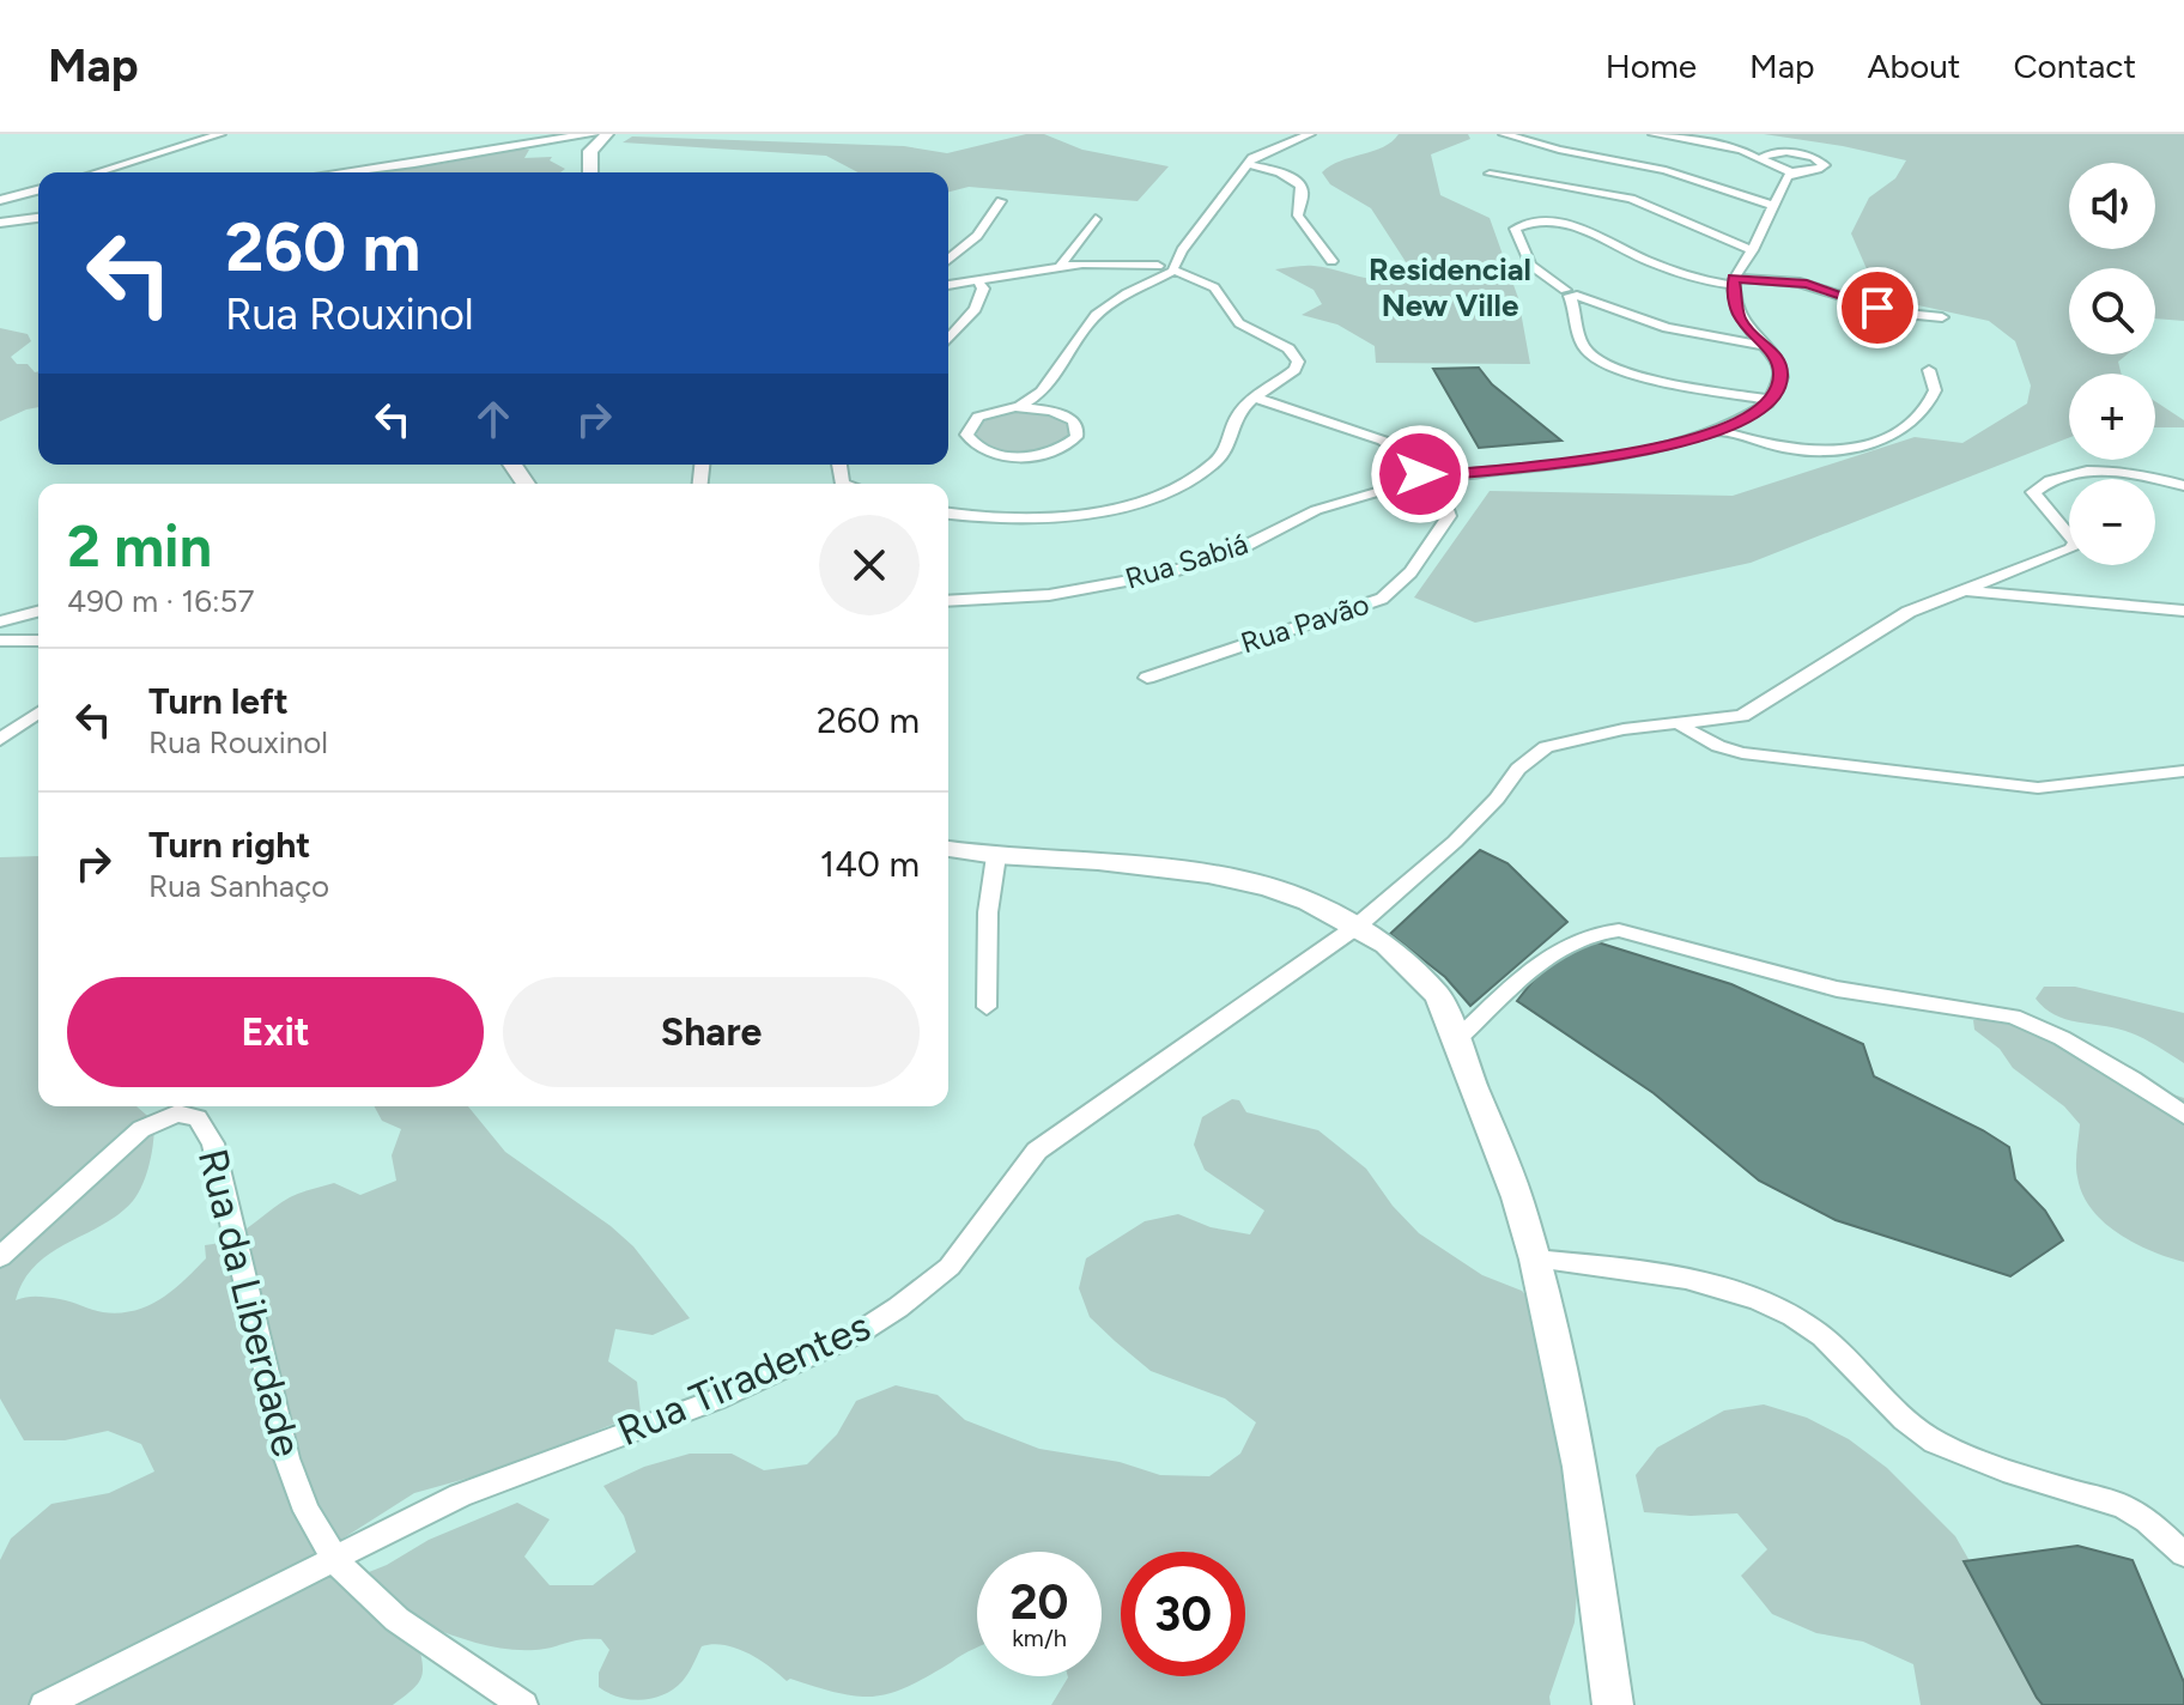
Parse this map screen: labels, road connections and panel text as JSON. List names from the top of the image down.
{
  "streets": {
    "street": [
      "Rua Sabiá",
      "Rua Pavão",
      "Rua da Liberdade",
      "Rua Tiradentes"
    ]
  },
  "crossings": [
    ["Rua Sabiá", "Rua Pavão"],
    ["Rua da Liberdade", "Rua Tiradentes"]
  ],
  "districts": ["Residencial New Ville"],
  "page": {
    "header": "Map",
    "nav": [
      "Home",
      "Map",
      "About",
      "Contact"
    ],
    "map_buttons": ["+", "−"],
    "turn": ["260 m", "Rua Rouxinol"],
    "heading": ["2 min", "490 m · 16:57"],
    "list": [
      {
        "name": "Turn left",
        "note": "Rua Rouxinol",
        "value": "260 m"
      },
      {
        "name": "Turn right",
        "note": "Rua Sanhaço",
        "value": "140 m"
      }
    ],
    "buttons": ["Exit", "Share"],
    "speed": "20 km/h",
    "limit": "30"
  }
}
